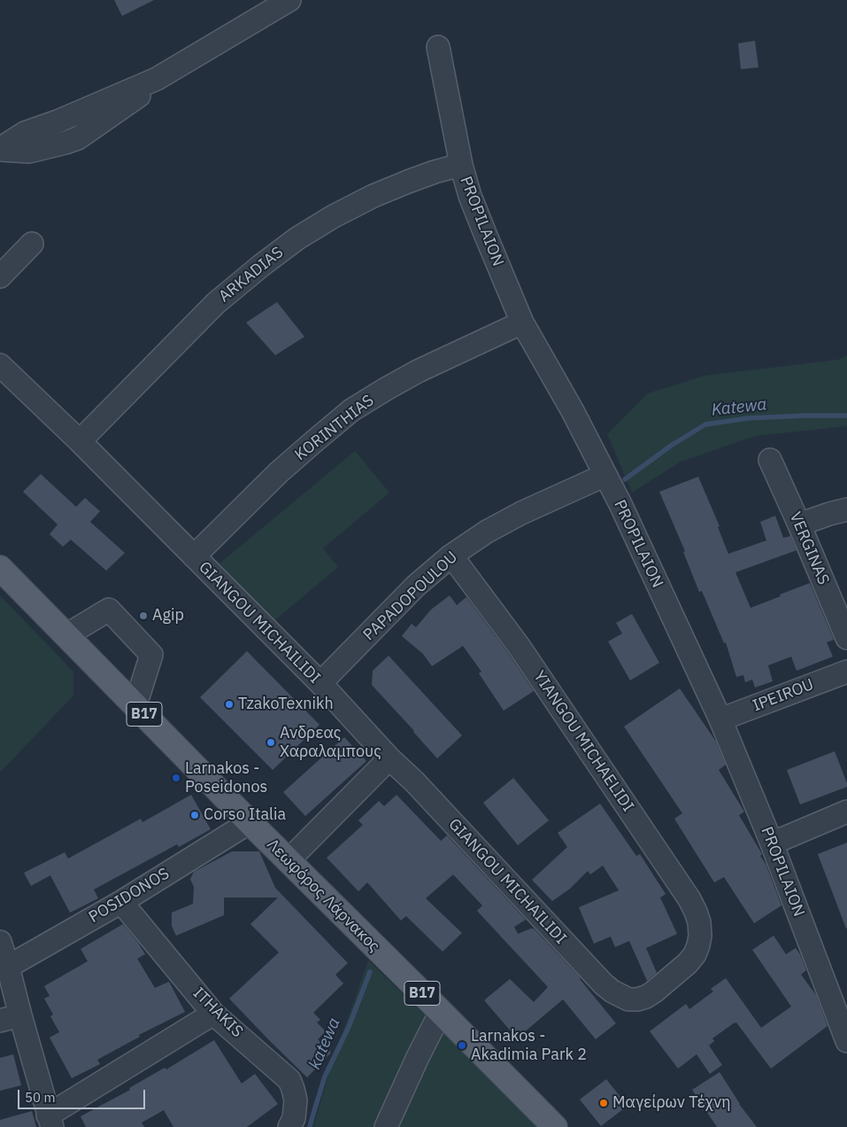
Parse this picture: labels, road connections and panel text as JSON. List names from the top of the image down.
{
  "streets": {
    "main road": ["B17", "Λεωφόρος Λάρνακος"],
    "street": [
      "PROPILAION",
      "ARKADIAS",
      "KORINTHIAS",
      "VERGINAS",
      "PAPADOPOULOU",
      "GIANGOU MICHAILIDI",
      "IPEIROU",
      "YIANGOU MICHAELIDI",
      "POSIDONOS",
      "ITHAKIS"
    ]
  },
  "crossings": [
    ["PROPILAION", "ARKADIAS"],
    ["PROPILAION", "KORINTHIAS"],
    ["PROPILAION", "PAPADOPOULOU"],
    ["PROPILAION", "IPEIROU"],
    ["ARKADIAS", "GIANGOU MICHAILIDI"],
    ["KORINTHIAS", "GIANGOU MICHAILIDI"],
    ["PAPADOPOULOU", "GIANGOU MICHAILIDI"],
    ["PAPADOPOULOU", "YIANGOU MICHAELIDI"],
    ["GIANGOU MICHAILIDI", "YIANGOU MICHAELIDI"],
    ["POSIDONOS", "Λεωφόρος Λάρνακος"],
    ["POSIDONOS", "ITHAKIS"]
  ],
  "water": ["Katewa", "katewa"],
  "places": [
    "Agip",
    "TzakoTexnikh",
    "Ανδρεας Χαραλαμπους",
    "Larnakos - Poseidonos",
    "Corso Italia",
    "Larnakos - Akadimia Park 2",
    "Μαγείρων Τέχνη"
  ],
  "scale_bar": "50 m"
}
